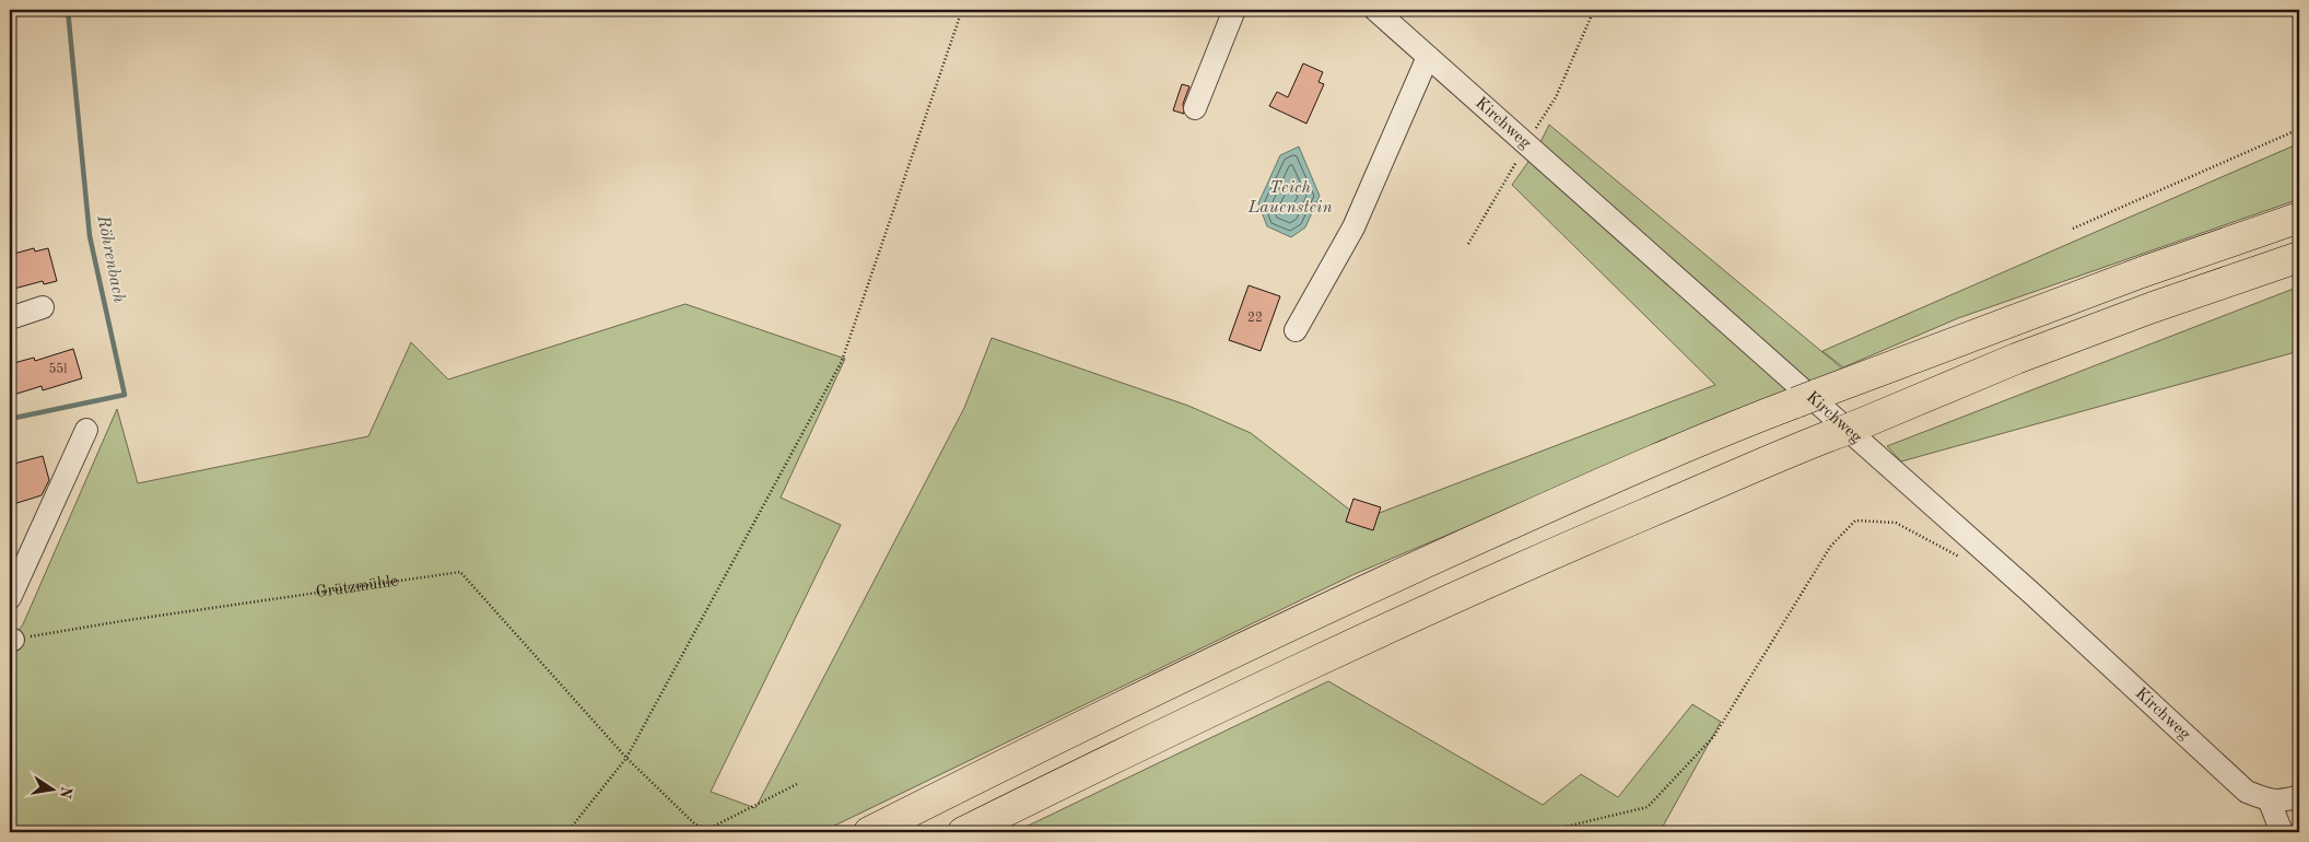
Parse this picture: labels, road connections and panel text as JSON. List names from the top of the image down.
{
  "streets": {
    "street": ["Kirchweg"],
    "path": ["Grützmühle"]
  },
  "water": ["Teich Lauenstein", "Röhrenbach"],
  "house_numbers": ["22", "55l"],
  "north": "right"
}
